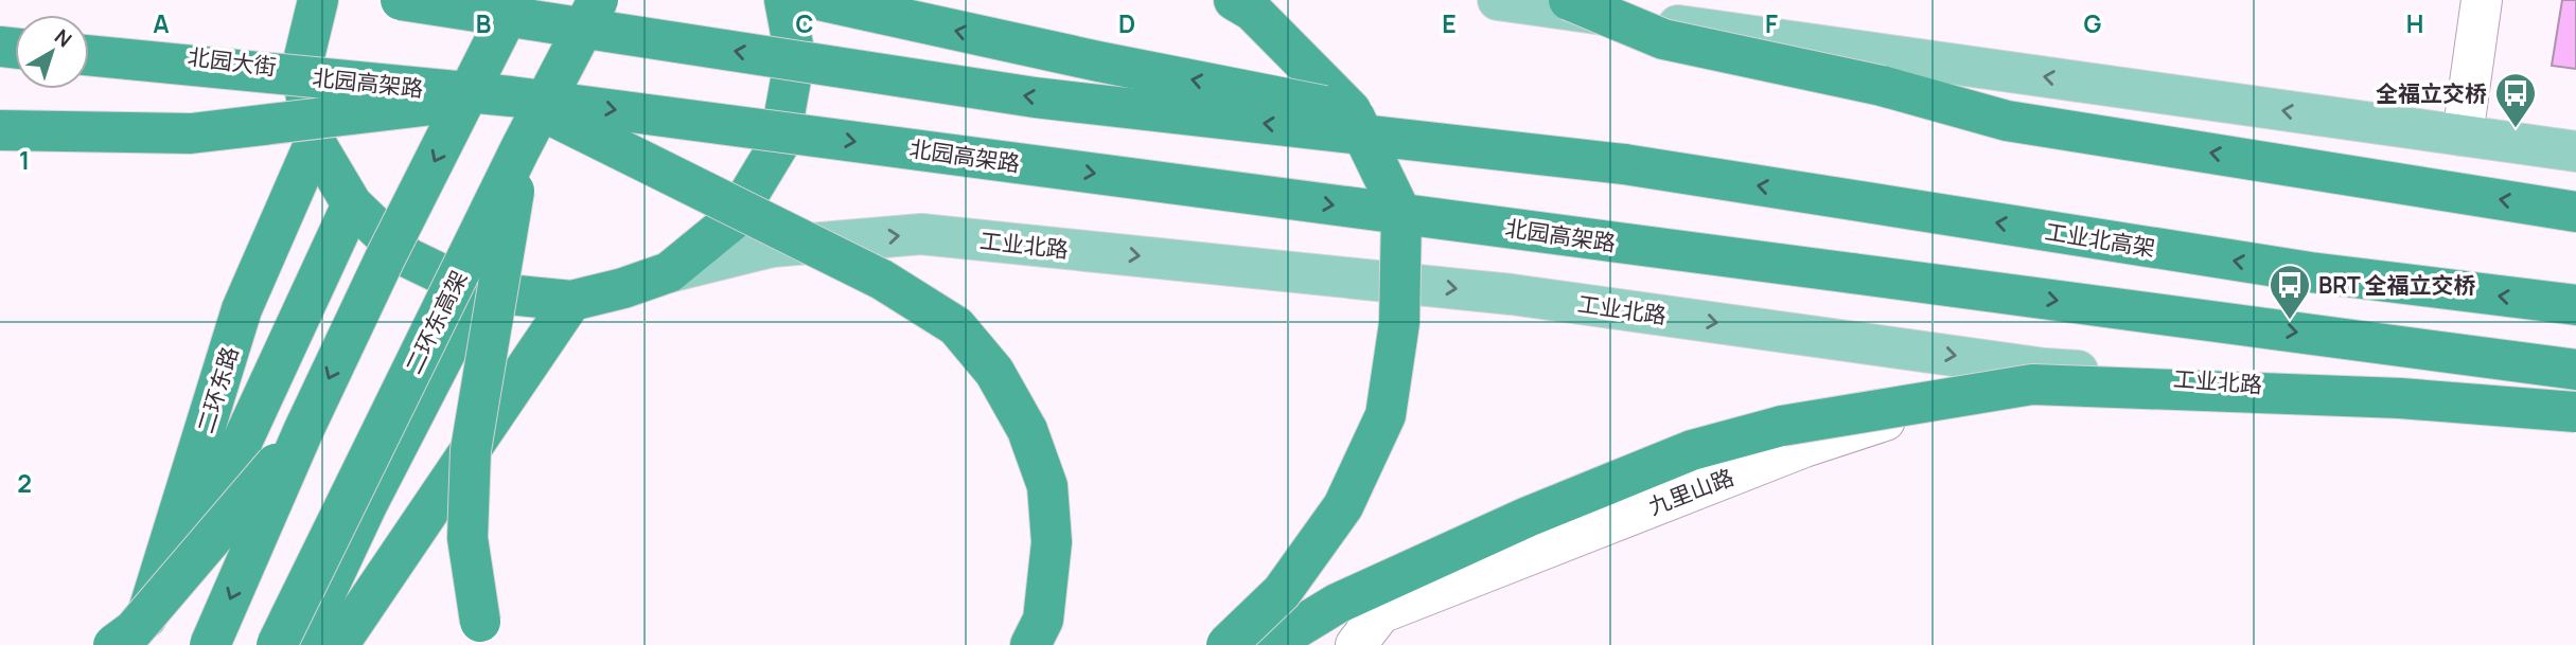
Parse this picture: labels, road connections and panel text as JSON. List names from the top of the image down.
{
  "streets": {
    "highway": [
      "北园高架路",
      "工业北高架",
      "二环东高架",
      "二环东路"
    ],
    "main road": ["北园大街", "工业北路"],
    "street": ["九里山路"]
  },
  "crossings": [
    ["工业北路", "九里山路"]
  ],
  "places": {
    "bus stop": ["全福立交桥", "BRT 全福立交桥"]
  },
  "north": "top right",
  "grid": {
    "columns": [
      "A",
      "B",
      "C",
      "D",
      "E",
      "F",
      "G",
      "H"
    ],
    "rows": ["1", "2"]
  }
}
